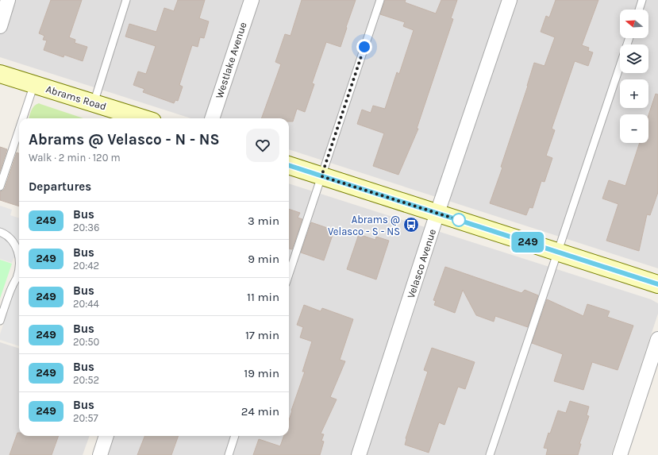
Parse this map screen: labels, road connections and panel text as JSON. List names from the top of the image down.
{
  "streets": {
    "main road": ["Abrams Road"],
    "street": ["Westlake Avenue", "Velasco Avenue"]
  },
  "places": {
    "bus stop": ["Abrams @ Velasco - S - NS"]
  },
  "lines": ["bus line 249"],
  "north": "left",
  "page": {
    "on_map": "249",
    "map_buttons": ["+", "−"],
    "heading": [
      ["Abrams @ Velasco - N - NS", "Walk · 2 min · 120 m"],
      "Departures"
    ],
    "list": [
      {
        "mark": "249",
        "name": "Bus",
        "note": "20:36",
        "value": "3 min"
      },
      {
        "mark": "249",
        "name": "Bus",
        "note": "20:42",
        "value": "9 min"
      },
      {
        "mark": "249",
        "name": "Bus",
        "note": "20:44",
        "value": "11 min"
      },
      {
        "mark": "249",
        "name": "Bus",
        "note": "20:50",
        "value": "17 min"
      },
      {
        "mark": "249",
        "name": "Bus",
        "note": "20:52",
        "value": "19 min"
      },
      {
        "mark": "249",
        "name": "Bus",
        "note": "20:57",
        "value": "24 min"
      }
    ]
  }
}
